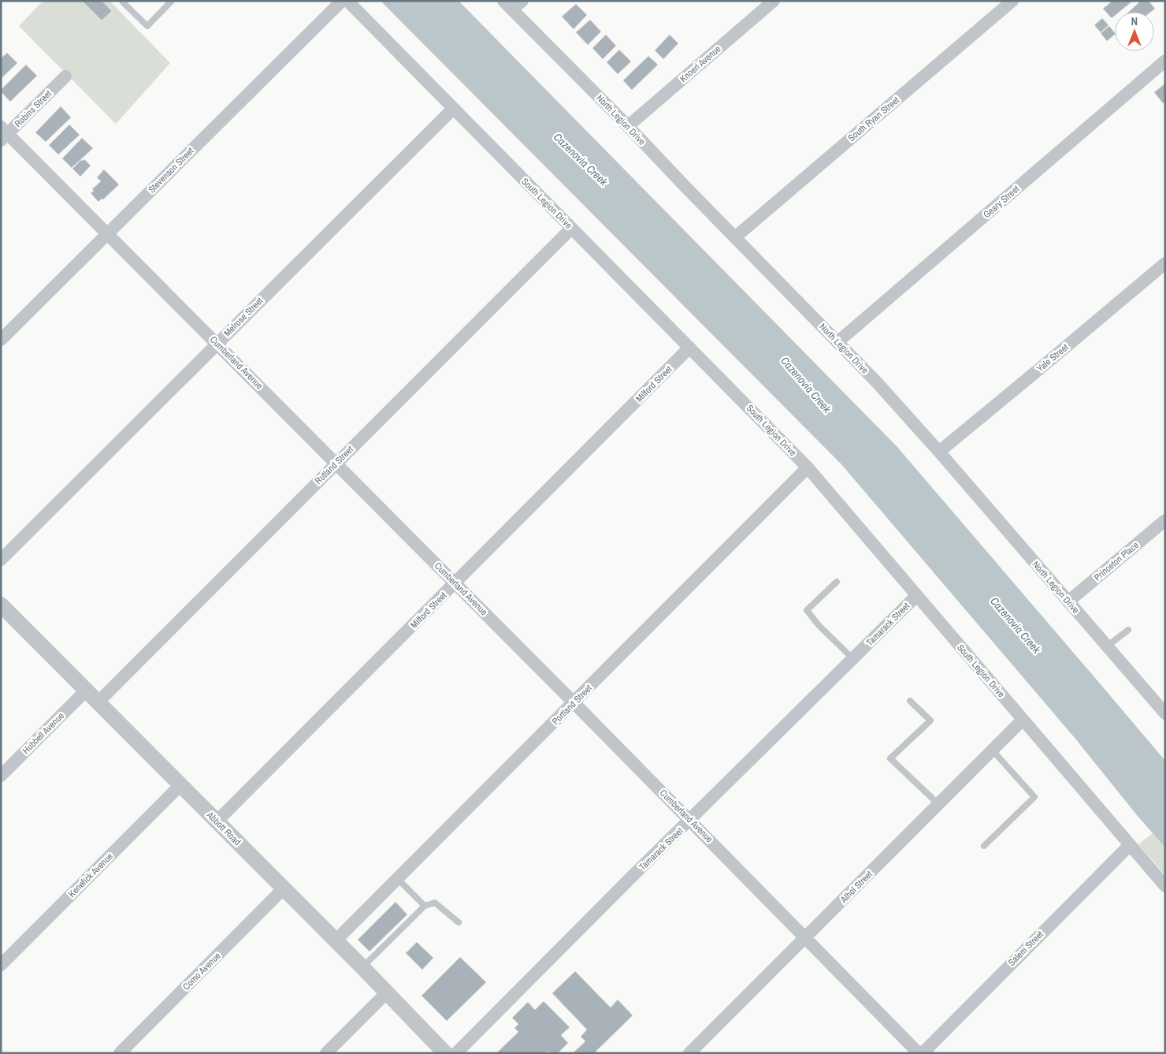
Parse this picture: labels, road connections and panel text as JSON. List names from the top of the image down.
{
  "streets": {
    "street": [
      "Knoerl Avenue",
      "Robins Street",
      "South Ryan Street",
      "North Legion Drive",
      "Stevenson Street",
      "Geary Street",
      "South Legion Drive",
      "Melrose Street",
      "Yale Street",
      "Cumberland Avenue",
      "Milford Street",
      "Rutland Street",
      "Princeton Place",
      "Tamarack Street",
      "Portland Street",
      "Hubbell Avenue",
      "Abbott Road",
      "Kenefick Avenue",
      "Athol Street",
      "Salem Street",
      "Como Avenue"
    ]
  },
  "crossings": [
    ["Knoerl Avenue", "North Legion Drive"],
    ["Robins Street", "Cumberland Avenue"],
    ["South Ryan Street", "North Legion Drive"],
    ["North Legion Drive", "Geary Street"],
    ["North Legion Drive", "Yale Street"],
    ["North Legion Drive", "Princeton Place"],
    ["Stevenson Street", "Cumberland Avenue"],
    ["South Legion Drive", "Melrose Street"],
    ["South Legion Drive", "Milford Street"],
    ["South Legion Drive", "Rutland Street"],
    ["South Legion Drive", "Tamarack Street"],
    ["South Legion Drive", "Portland Street"],
    ["South Legion Drive", "Athol Street"],
    ["South Legion Drive", "Salem Street"],
    ["Melrose Street", "Cumberland Avenue"],
    ["Cumberland Avenue", "Milford Street"],
    ["Cumberland Avenue", "Rutland Street"],
    ["Cumberland Avenue", "Tamarack Street"],
    ["Cumberland Avenue", "Portland Street"],
    ["Cumberland Avenue", "Athol Street"],
    ["Milford Street", "Abbott Road"],
    ["Rutland Street", "Abbott Road"],
    ["Portland Street", "Abbott Road"],
    ["Hubbell Avenue", "Abbott Road"],
    ["Abbott Road", "Kenefick Avenue"],
    ["Abbott Road", "Como Avenue"]
  ],
  "water": ["Cazenovia Creek"],
  "north": "top"
}
